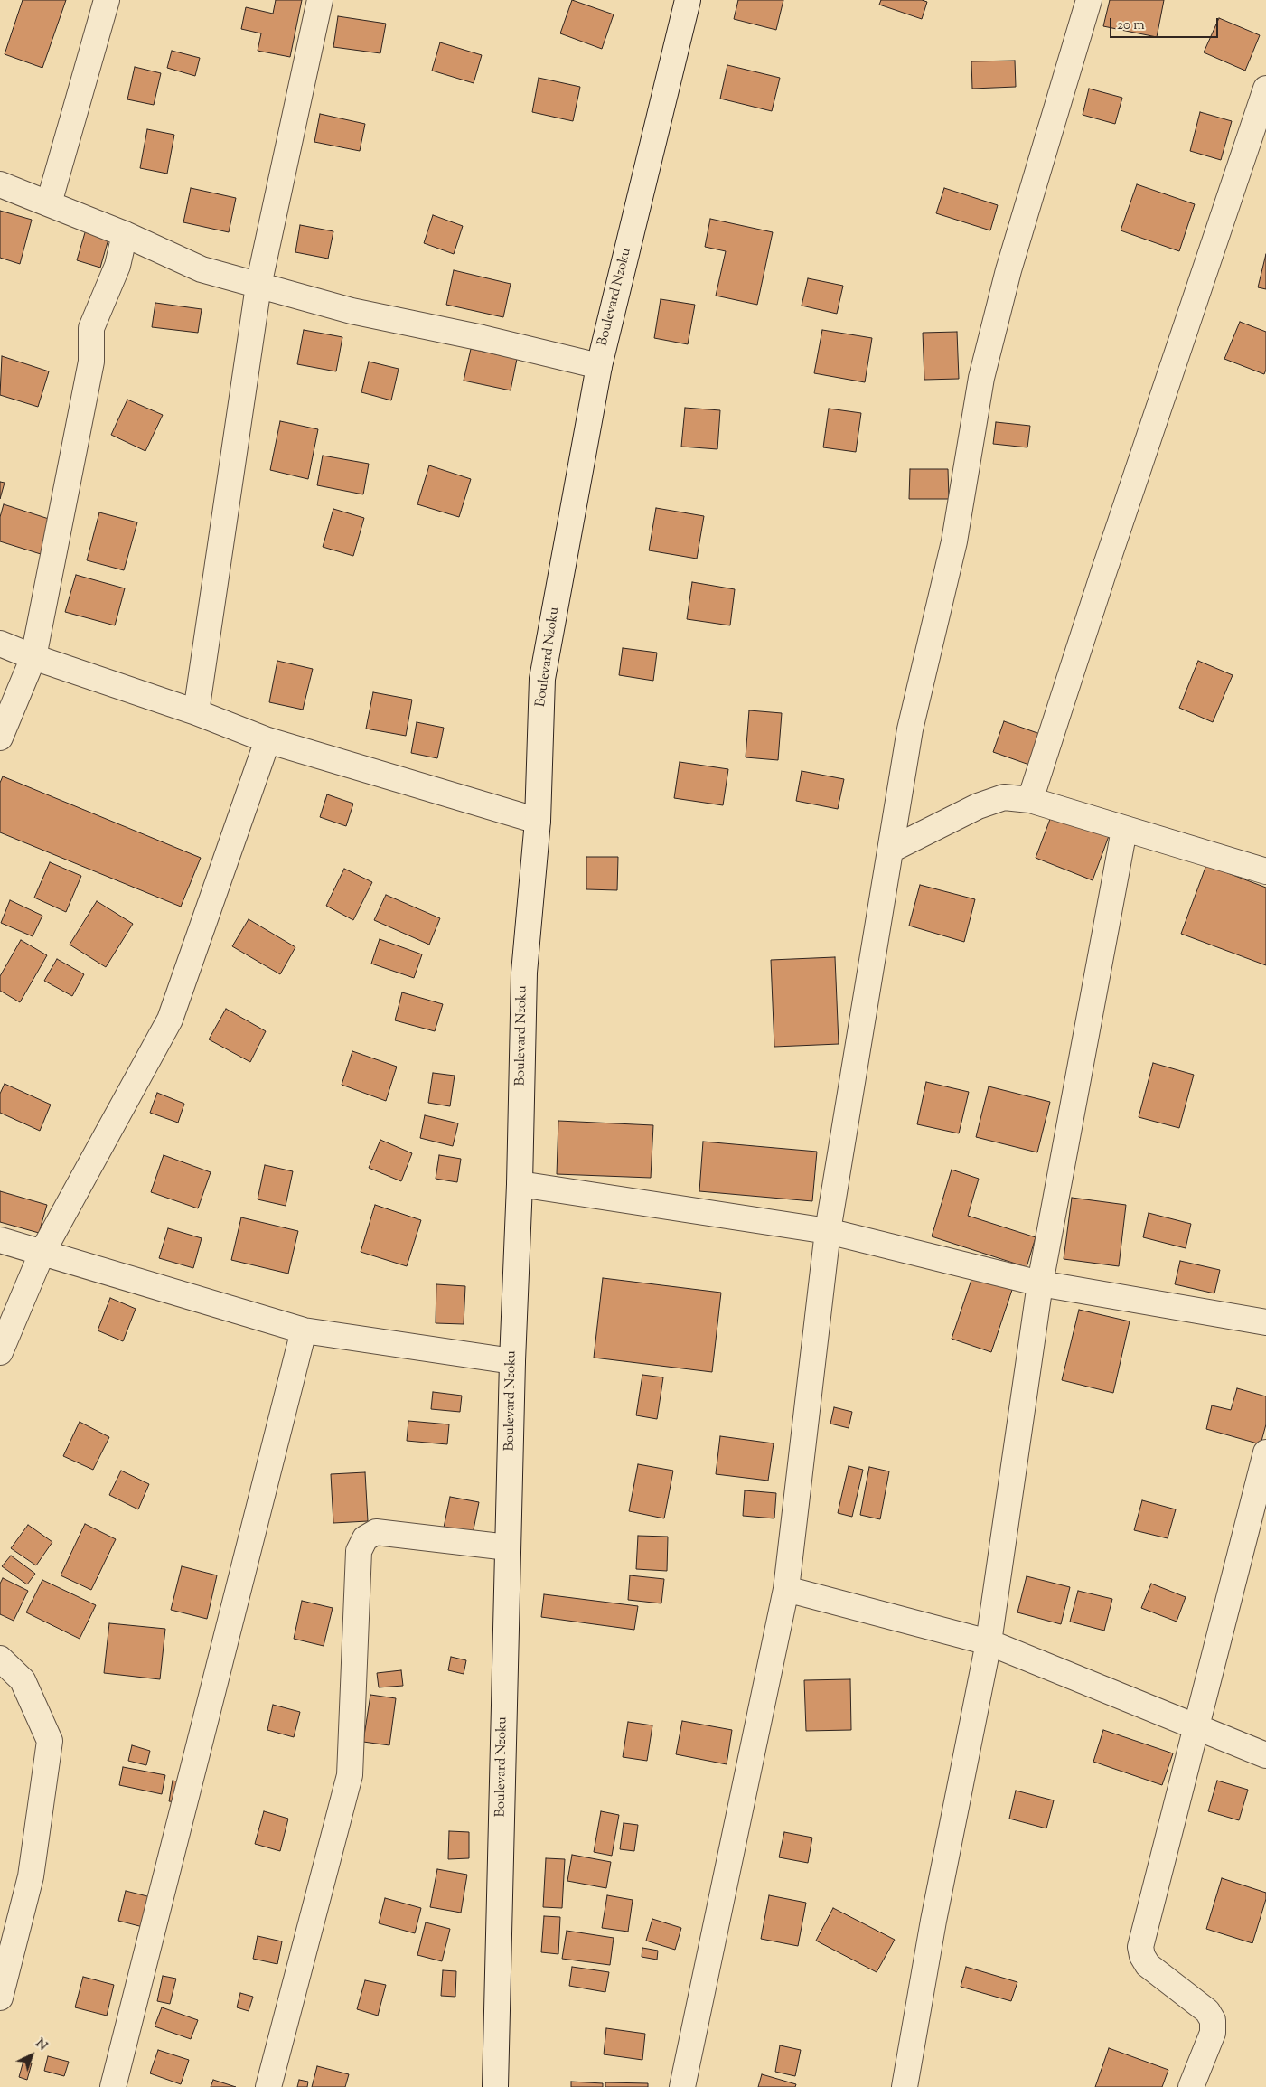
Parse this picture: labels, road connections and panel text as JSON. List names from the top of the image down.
{
  "streets": {
    "street": ["Boulevard Nzoku"]
  },
  "scale_bar": "20 m",
  "north": "top right"
}
